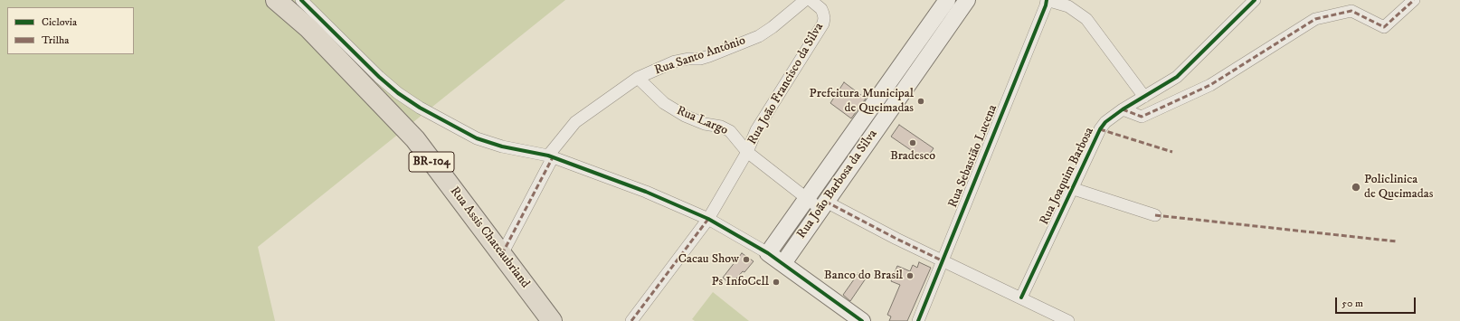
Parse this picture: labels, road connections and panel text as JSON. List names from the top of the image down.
{
  "streets": {
    "highway": ["BR-104", "Rua Assis Chateaubriand"],
    "street": [
      "Rua Santo Antônio",
      "Rua João Francisco da Silva",
      "Rua Largo",
      "Rua Sebastião Lucena",
      "Rua Joaquim Barbosa",
      "Rua João Barbosa da Silva"
    ]
  },
  "crossings": [
    ["Rua Santo Antônio", "Rua Largo"],
    ["Rua Santo Antônio", "Rua Assis Chateaubriand"],
    ["Rua João Francisco da Silva", "Rua Largo"],
    ["Rua Largo", "Rua Sebastião Lucena"],
    ["Rua Largo", "Rua Joaquim Barbosa"],
    ["Rua Largo", "Rua João Barbosa da Silva"]
  ],
  "places": [
    "Prefeitura Municipal de Queimadas",
    "Bradesco",
    "Policlinica de Queimadas",
    "Cacau Show",
    "Banco do Brasil",
    "Ps InfoCell"
  ],
  "legend": ["Ciclovia", "Trilha"],
  "scale_bar": "50 m"
}
